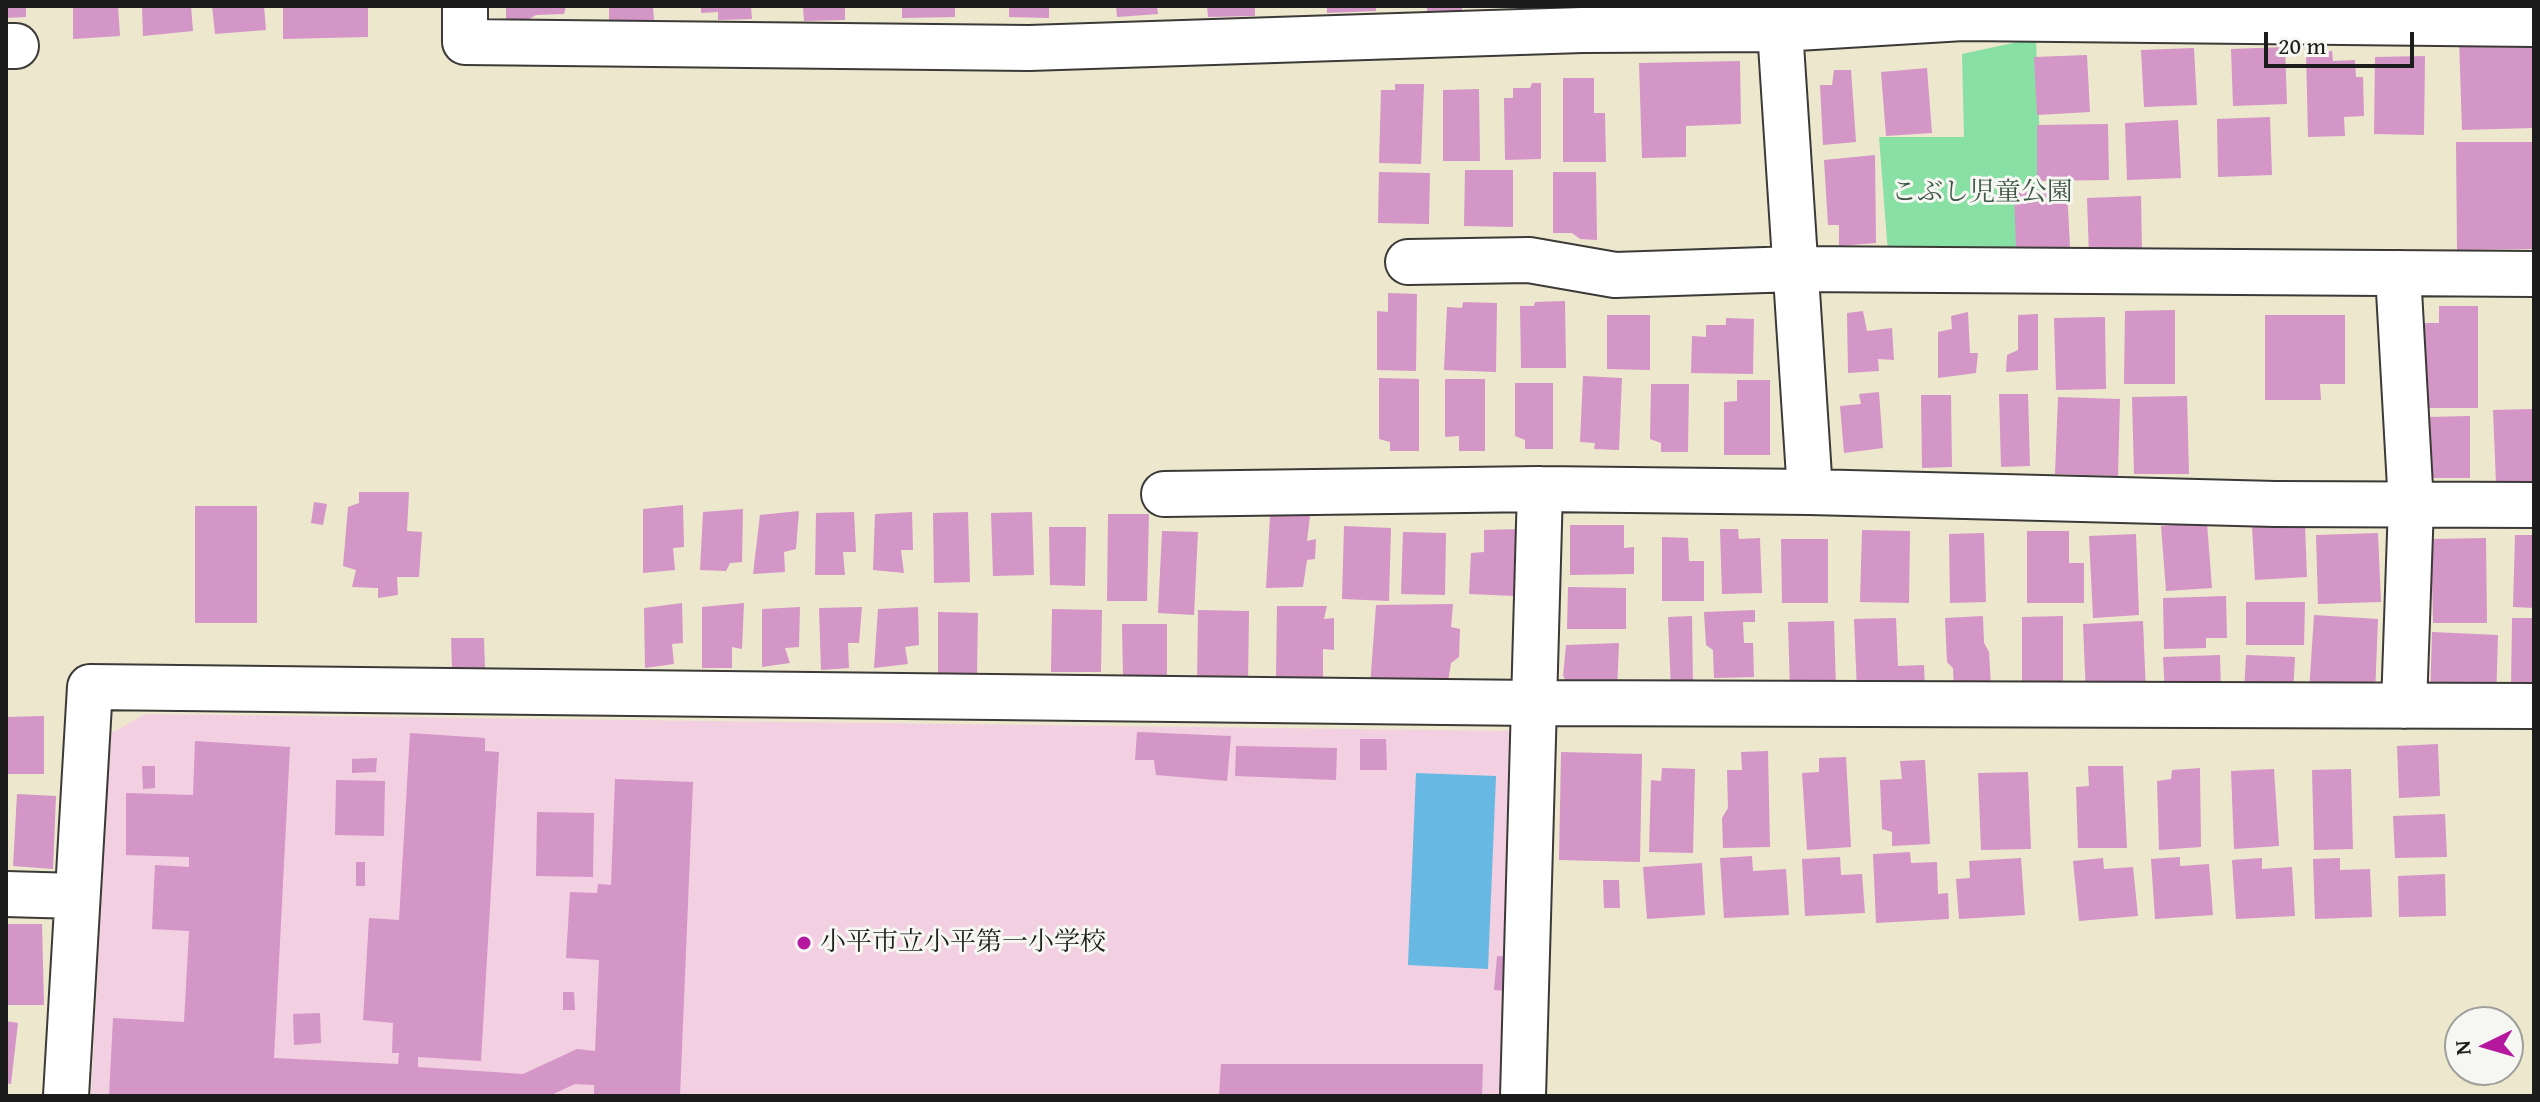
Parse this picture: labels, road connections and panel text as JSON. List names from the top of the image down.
{
  "parks": ["こぶし児童公園"],
  "places": ["小平市立小平第一小学校"],
  "scale_bar": "20 m",
  "north": "left"
}
